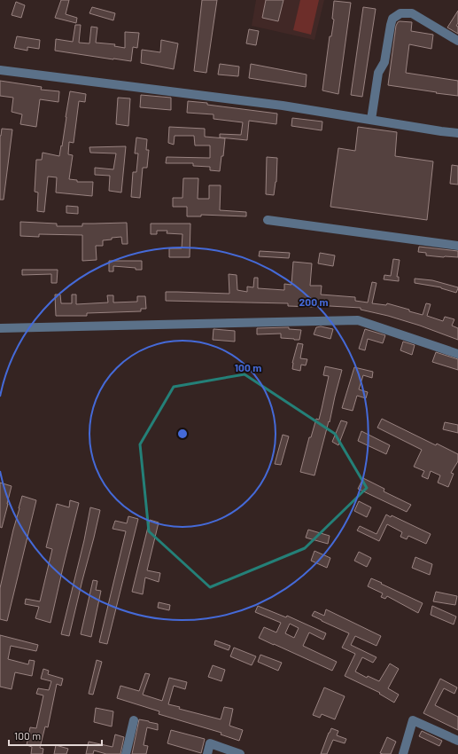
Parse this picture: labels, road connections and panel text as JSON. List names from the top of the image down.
{
  "scale_bar": "100 m",
  "rings": ["200 m", "100 m"]
}
